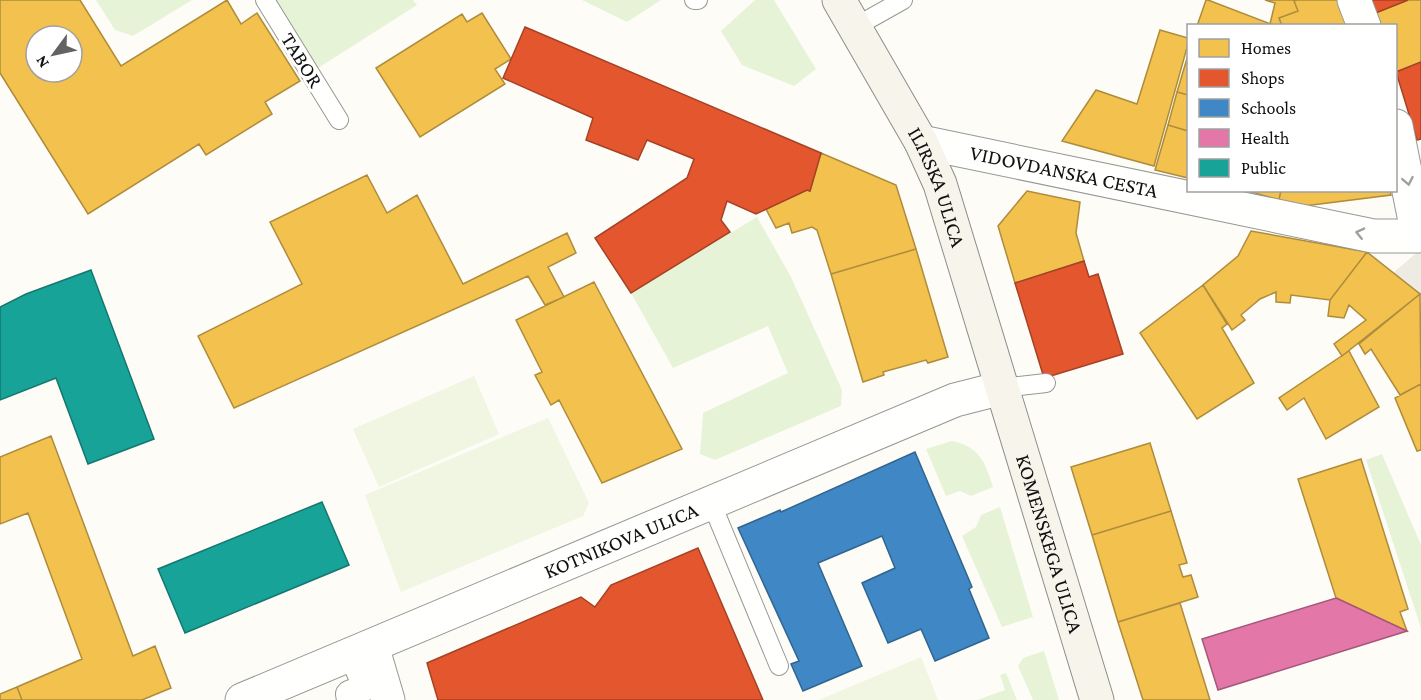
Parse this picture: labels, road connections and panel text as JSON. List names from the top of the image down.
{
  "streets": {
    "main road": ["ILIRSKA ULICA", "KOMENSKEGA ULICA"],
    "street": ["VIDOVDANSKA CESTA", "KOTNIKOVA ULICA"],
    "lane": ["TABOR"]
  },
  "crossings": [
    ["VIDOVDANSKA CESTA", "ILIRSKA ULICA"],
    ["ILIRSKA ULICA", "KOTNIKOVA ULICA"],
    ["ILIRSKA ULICA", "KOMENSKEGA ULICA"],
    ["KOTNIKOVA ULICA", "KOMENSKEGA ULICA"]
  ],
  "one_way": ["VIDOVDANSKA CESTA"],
  "legend": [
    "Homes",
    "Shops",
    "Schools",
    "Health",
    "Public"
  ],
  "north": "bottom left"
}
